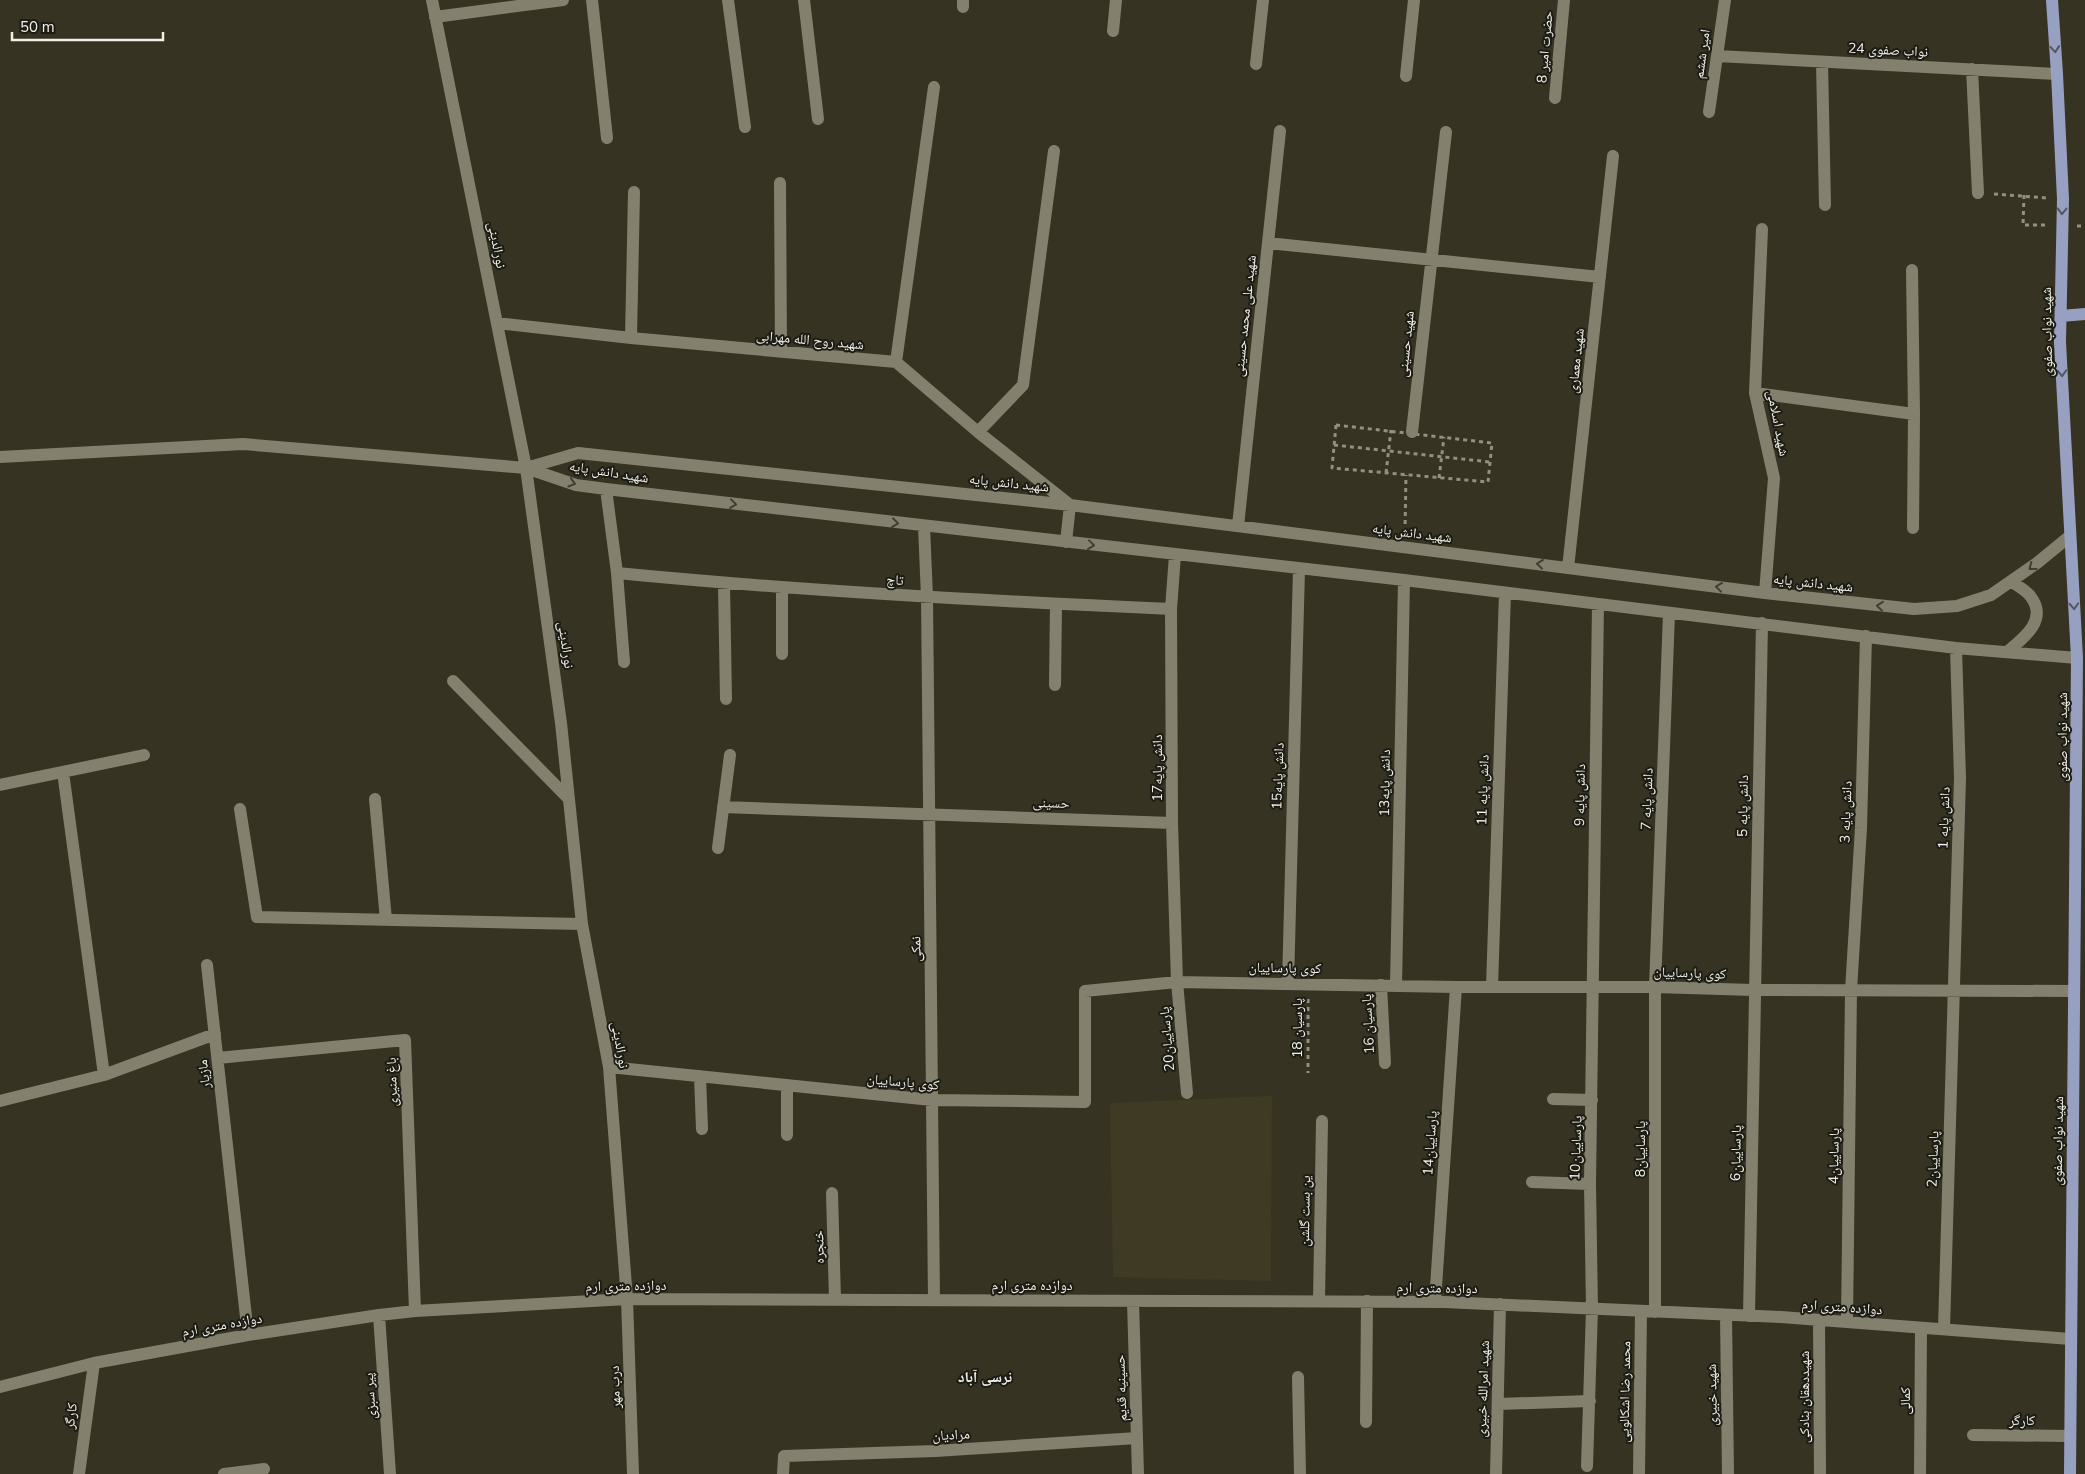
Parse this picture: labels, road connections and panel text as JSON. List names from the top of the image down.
{
  "streets": {
    "main road": ["شهید نواب صفوی"],
    "street": [
      "حضرت امیر 8",
      "نواب صفوی 24",
      "امیر ششم",
      "نورالدینی",
      "شهید علی محمد حسینی",
      "شهید روح الله مهرابی",
      "شهید حسینی",
      "شهید معماری",
      "شهید اسلامی",
      "شهید دانش پایه",
      "تاچ",
      "دانش پایه17",
      "دانش پایه15",
      "دانش پایه13",
      "دانش پایه 11",
      "دانش پایه 9",
      "دانش پایه 7",
      "حسینی",
      "دانش پایه 5",
      "دانش پایه 3",
      "دانش پایه 1",
      "نمکی",
      "کوی پارساییان",
      "پارسیان 16",
      "پارساییان20",
      "مازیار",
      "باغ منیری",
      "پارساییان14",
      "پارساییان10",
      "پارساییان8",
      "پارساییان6",
      "پارساییان4",
      "پارساییان2",
      "ین بست گلشن",
      "خنجره",
      "دوازده متری ارم",
      "درب مهر",
      "حسینیه قدیم",
      "شهید امرالله خبیری",
      "محمد رضا اشکالویی",
      "شهید خبیری",
      "پیر سبزی",
      "شهیددهقان بنادکی",
      "کمالی",
      "کارگر",
      "مرادیان"
    ],
    "path": ["پارسیان 18"]
  },
  "crossings": [
    ["نواب صفوی 24", "امیر ششم"],
    ["نواب صفوی 24", "شهید نواب صفوی"],
    ["نورالدینی", "شهید روح الله مهرابی"],
    ["نورالدینی", "شهید دانش پایه"],
    ["نورالدینی", "کوی پارساییان"],
    ["نورالدینی", "دوازده متری ارم"],
    ["نورالدینی", "درب مهر"],
    ["شهید علی محمد حسینی", "شهید حسینی"],
    ["شهید علی محمد حسینی", "شهید معماری"],
    ["شهید علی محمد حسینی", "شهید دانش پایه"],
    ["شهید نواب صفوی", "شهید دانش پایه"],
    ["شهید نواب صفوی", "کوی پارساییان"],
    ["شهید نواب صفوی", "دوازده متری ارم"],
    ["شهید نواب صفوی", "کارگر"],
    ["شهید معماری", "شهید دانش پایه"],
    ["شهید اسلامی", "شهید دانش پایه"],
    ["شهید دانش پایه", "دانش پایه17"],
    ["شهید دانش پایه", "دانش پایه15"],
    ["شهید دانش پایه", "دانش پایه13"],
    ["شهید دانش پایه", "دانش پایه 11"],
    ["شهید دانش پایه", "دانش پایه 9"],
    ["شهید دانش پایه", "دانش پایه 7"],
    ["شهید دانش پایه", "دانش پایه 5"],
    ["شهید دانش پایه", "دانش پایه 3"],
    ["شهید دانش پایه", "دانش پایه 1"],
    ["شهید دانش پایه", "نمکی"],
    ["تاچ", "دانش پایه17"],
    ["تاچ", "نمکی"],
    ["دانش پایه17", "حسینی"],
    ["دانش پایه17", "کوی پارساییان"],
    ["دانش پایه17", "پارساییان20"],
    ["دانش پایه15", "کوی پارساییان"],
    ["دانش پایه13", "کوی پارساییان"],
    ["دانش پایه 11", "کوی پارساییان"],
    ["دانش پایه 9", "کوی پارساییان"],
    ["دانش پایه 9", "پارساییان10"],
    ["دانش پایه 7", "کوی پارساییان"],
    ["دانش پایه 7", "پارساییان8"],
    ["حسینی", "نمکی"],
    ["دانش پایه 5", "کوی پارساییان"],
    ["دانش پایه 5", "پارساییان6"],
    ["دانش پایه 3", "کوی پارساییان"],
    ["دانش پایه 3", "پارساییان4"],
    ["دانش پایه 1", "کوی پارساییان"],
    ["دانش پایه 1", "پارساییان2"],
    ["نمکی", "کوی پارساییان"],
    ["نمکی", "دوازده متری ارم"],
    ["کوی پارساییان", "پارسیان 16"],
    ["کوی پارساییان", "پارسیان 18"],
    ["کوی پارساییان", "پارساییان20"],
    ["کوی پارساییان", "پارساییان14"],
    ["کوی پارساییان", "پارساییان10"],
    ["کوی پارساییان", "پارساییان8"],
    ["کوی پارساییان", "پارساییان6"],
    ["کوی پارساییان", "پارساییان4"],
    ["کوی پارساییان", "پارساییان2"],
    ["مازیار", "باغ منیری"],
    ["مازیار", "دوازده متری ارم"],
    ["باغ منیری", "دوازده متری ارم"],
    ["پارساییان14", "دوازده متری ارم"],
    ["پارساییان10", "دوازده متری ارم"],
    ["پارساییان8", "دوازده متری ارم"],
    ["پارساییان6", "دوازده متری ارم"],
    ["پارساییان4", "دوازده متری ارم"],
    ["پارساییان2", "دوازده متری ارم"],
    ["ین بست گلشن", "دوازده متری ارم"],
    ["خنجره", "دوازده متری ارم"],
    ["دوازده متری ارم", "درب مهر"],
    ["دوازده متری ارم", "حسینیه قدیم"],
    ["دوازده متری ارم", "شهید امرالله خبیری"],
    ["دوازده متری ارم", "محمد رضا اشکالویی"],
    ["دوازده متری ارم", "شهید خبیری"],
    ["دوازده متری ارم", "پیر سبزی"],
    ["دوازده متری ارم", "شهیددهقان بنادکی"],
    ["دوازده متری ارم", "کمالی"],
    ["دوازده متری ارم", "کارگر"],
    ["حسینیه قدیم", "مرادیان"]
  ],
  "one_way": ["شهید نواب صفوی"],
  "districts": ["نرسی آباد"],
  "scale_bar": "50 m"
}
